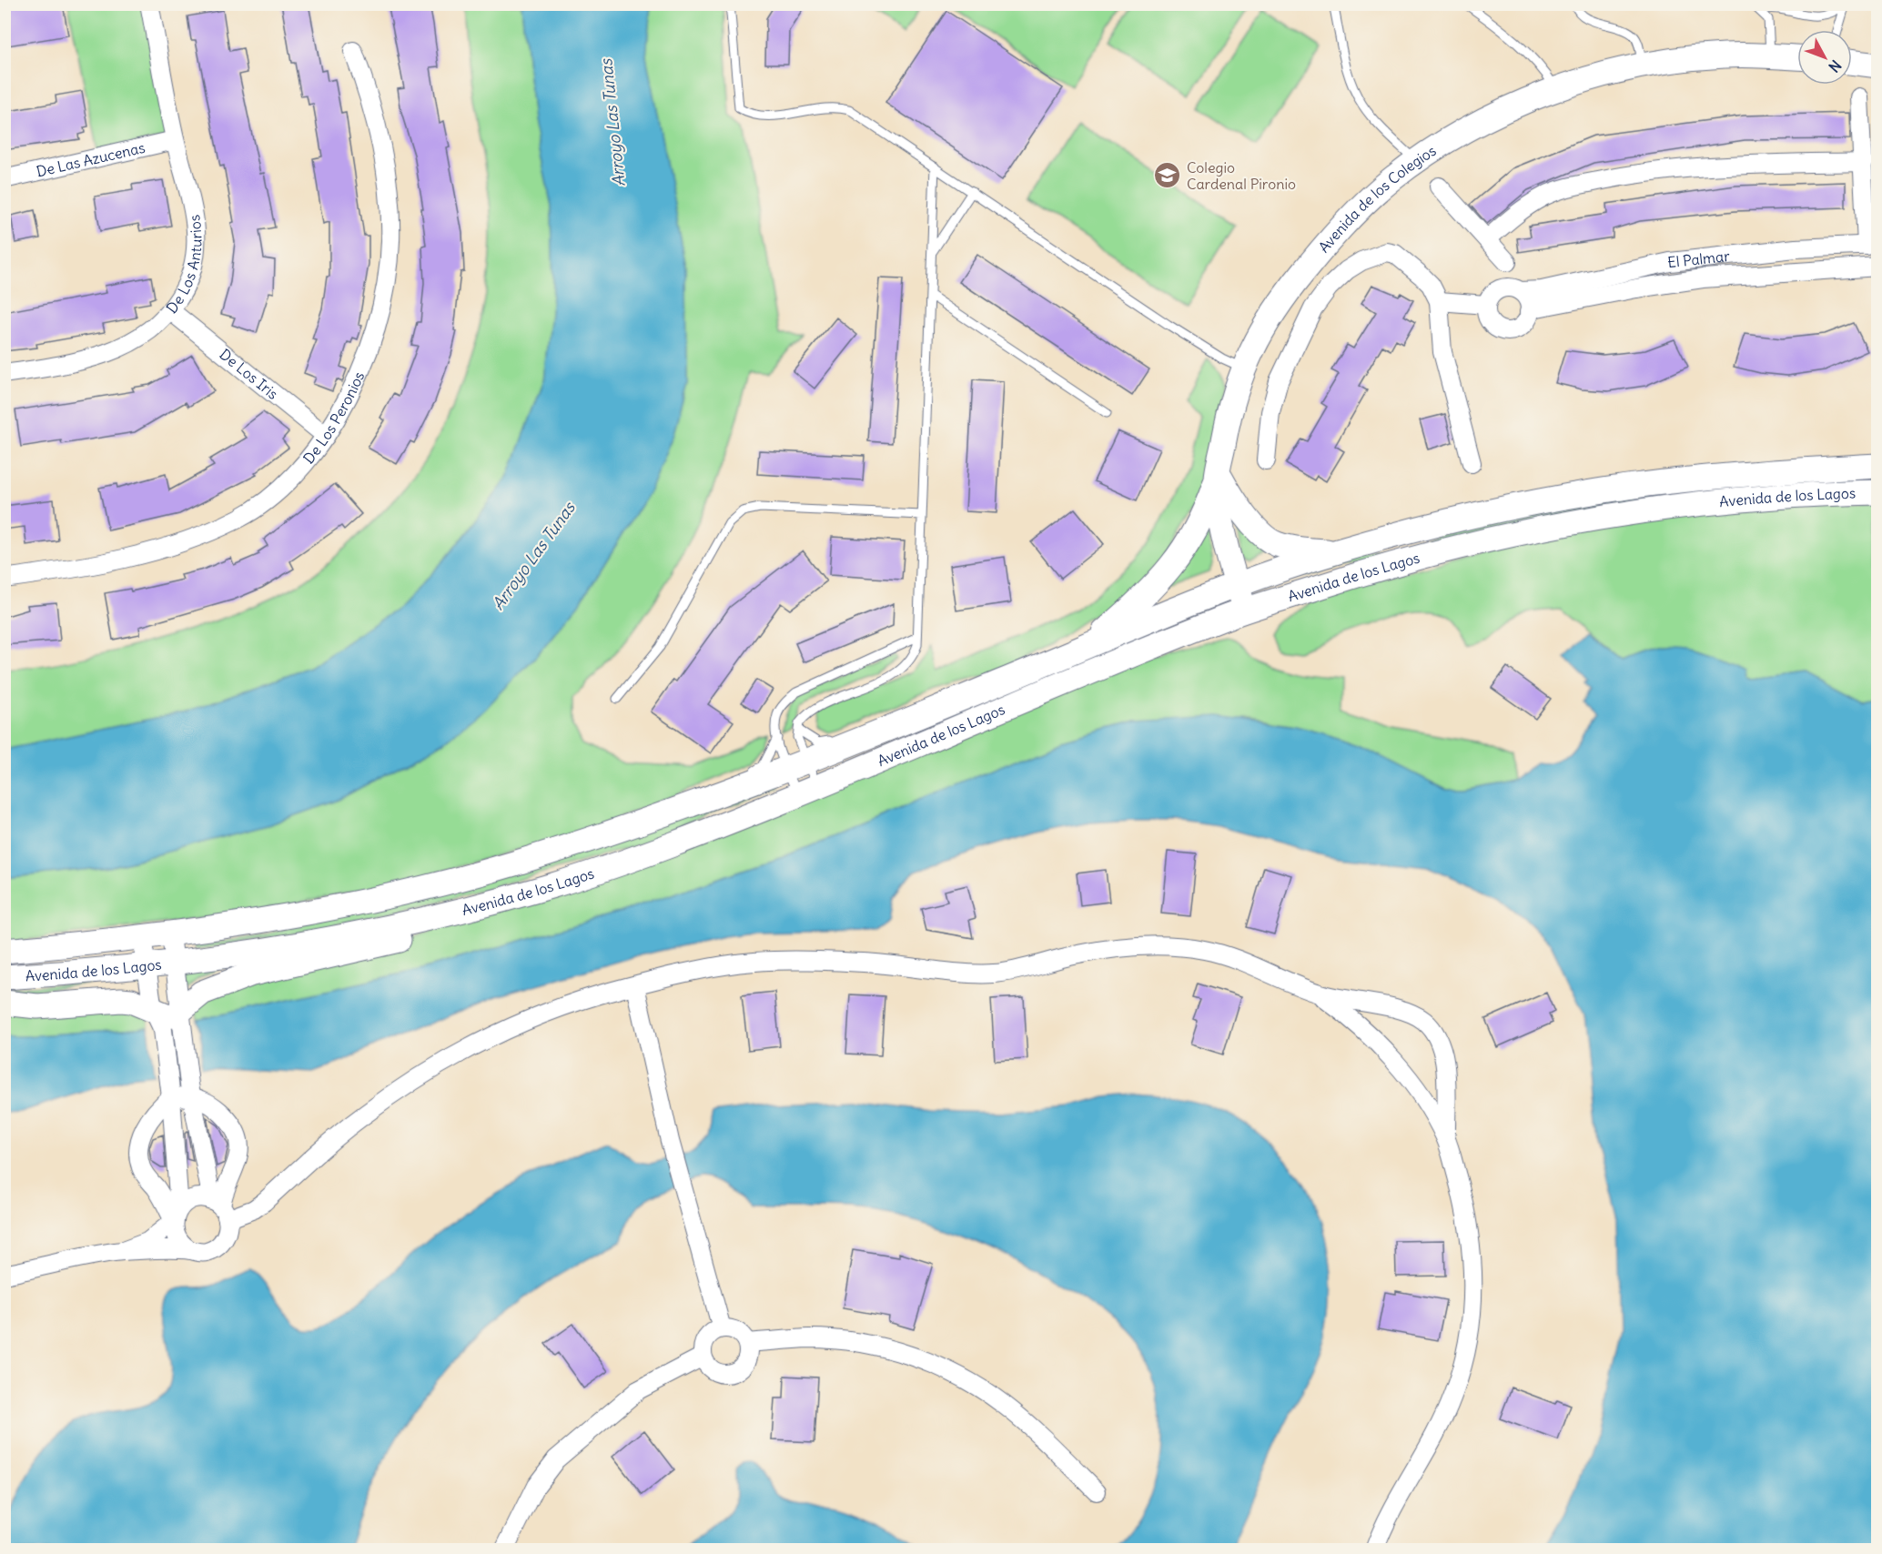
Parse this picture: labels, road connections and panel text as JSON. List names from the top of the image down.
{
  "streets": {
    "street": [
      "De Las Azucenas",
      "Avenida de los Colegios",
      "El Palmar",
      "De Los Anturios",
      "De Los Iris",
      "De Los Peronios",
      "Avenida de los Lagos"
    ]
  },
  "crossings": [
    ["De Las Azucenas", "De Los Anturios"],
    ["Avenida de los Colegios", "Avenida de los Lagos"],
    ["De Los Anturios", "De Los Iris"],
    ["De Los Iris", "De Los Peronios"]
  ],
  "water": ["Arroyo Las Tunas"],
  "places": {
    "school or university": ["Colegio Cardenal Pironio"]
  },
  "north": "bottom right"
}
